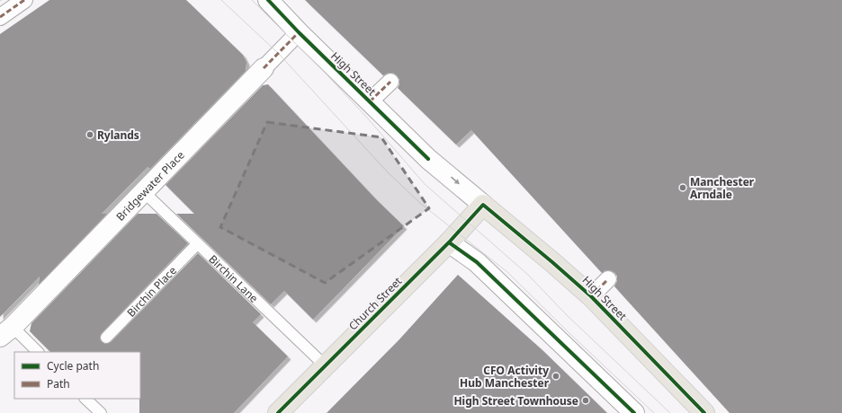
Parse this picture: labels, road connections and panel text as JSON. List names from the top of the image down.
{
  "streets": {
    "main road": ["High Street", "Church Street"],
    "street": ["Bridgewater Place"],
    "lane": ["Birchin Lane", "Birchin Place"]
  },
  "crossings": [
    ["High Street", "Bridgewater Place"],
    ["High Street", "Church Street"],
    ["Bridgewater Place", "Birchin Lane"],
    ["Birchin Lane", "Birchin Place"],
    ["Birchin Lane", "Church Street"]
  ],
  "places": [
    "Rylands",
    "Manchester Arndale",
    "CFO Activity Hub Manchester",
    "High Street Townhouse"
  ],
  "legend": ["Cycle path", "Path"]
}
